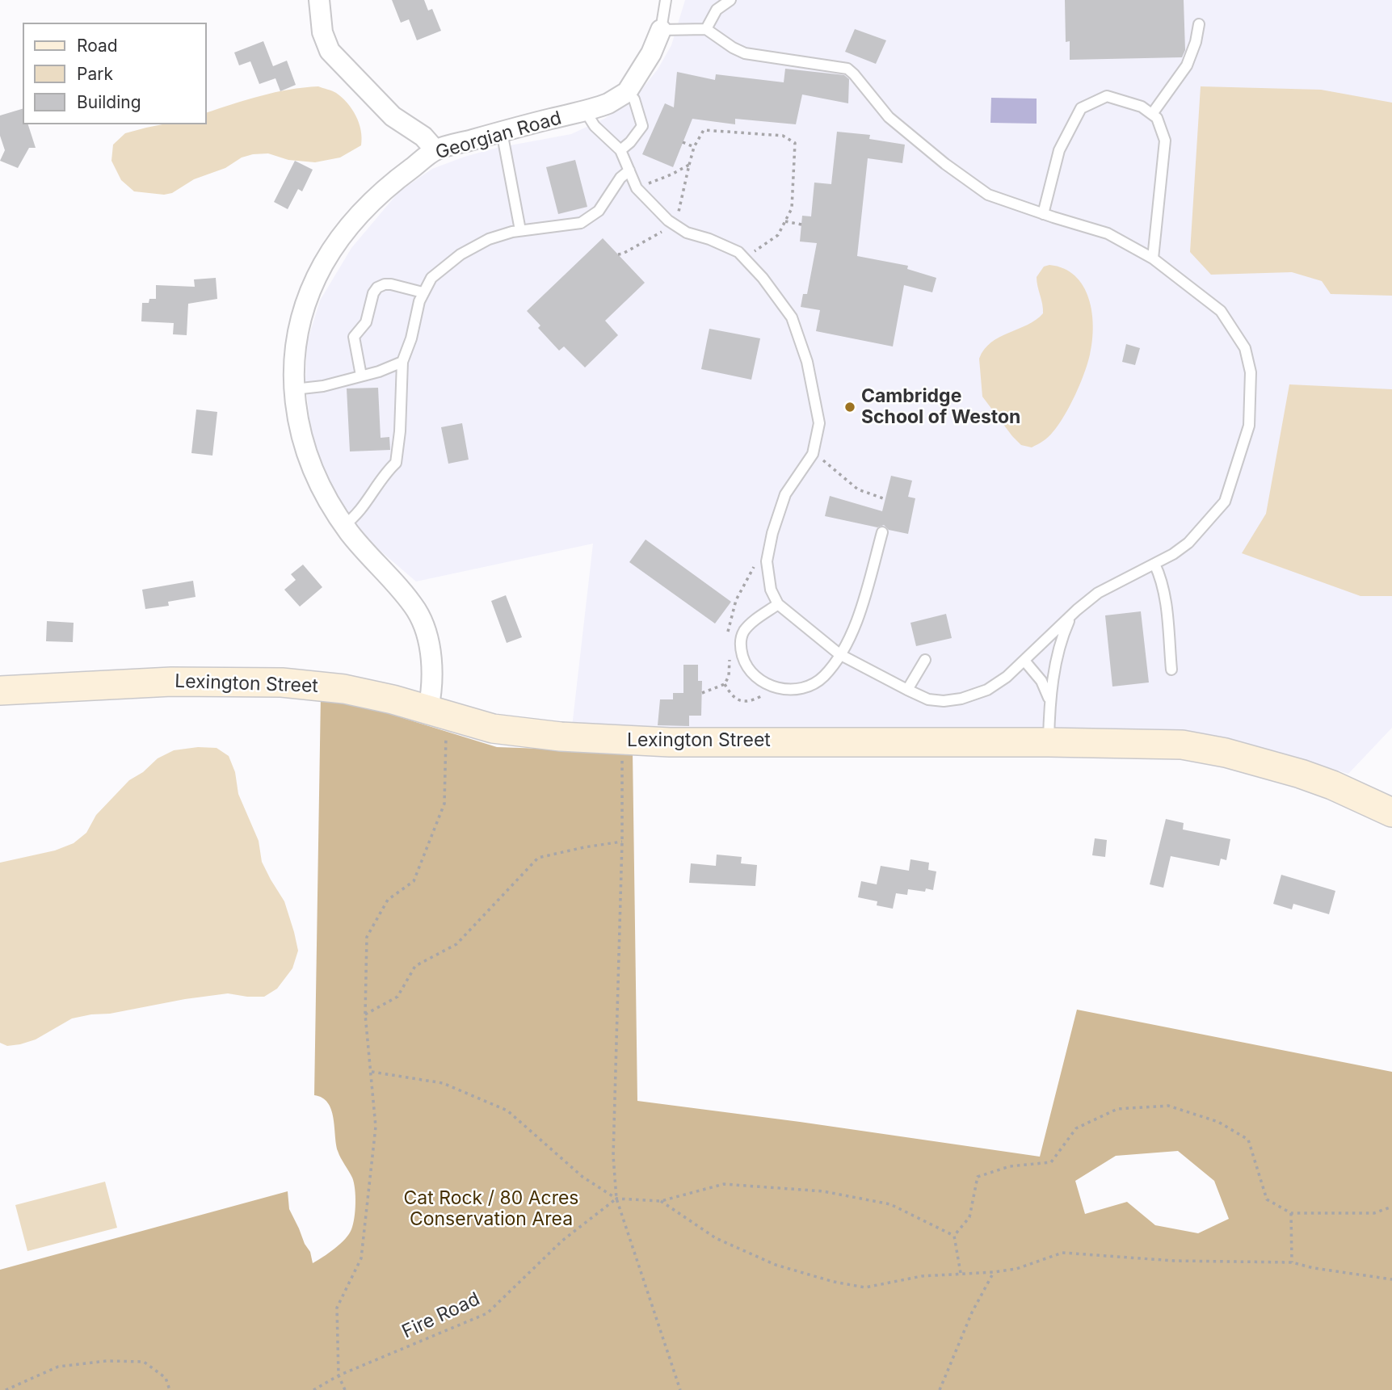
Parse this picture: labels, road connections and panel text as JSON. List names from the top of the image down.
{
  "streets": {
    "street": ["Georgian Road", "Lexington Street"],
    "path": ["Fire Road"]
  },
  "crossings": [
    ["Georgian Road", "Lexington Street"]
  ],
  "parks": ["Cat Rock / 80 Acres Conservation Area"],
  "places": ["Cambridge School of Weston"],
  "legend": ["Road", "Park", "Building"]
}
